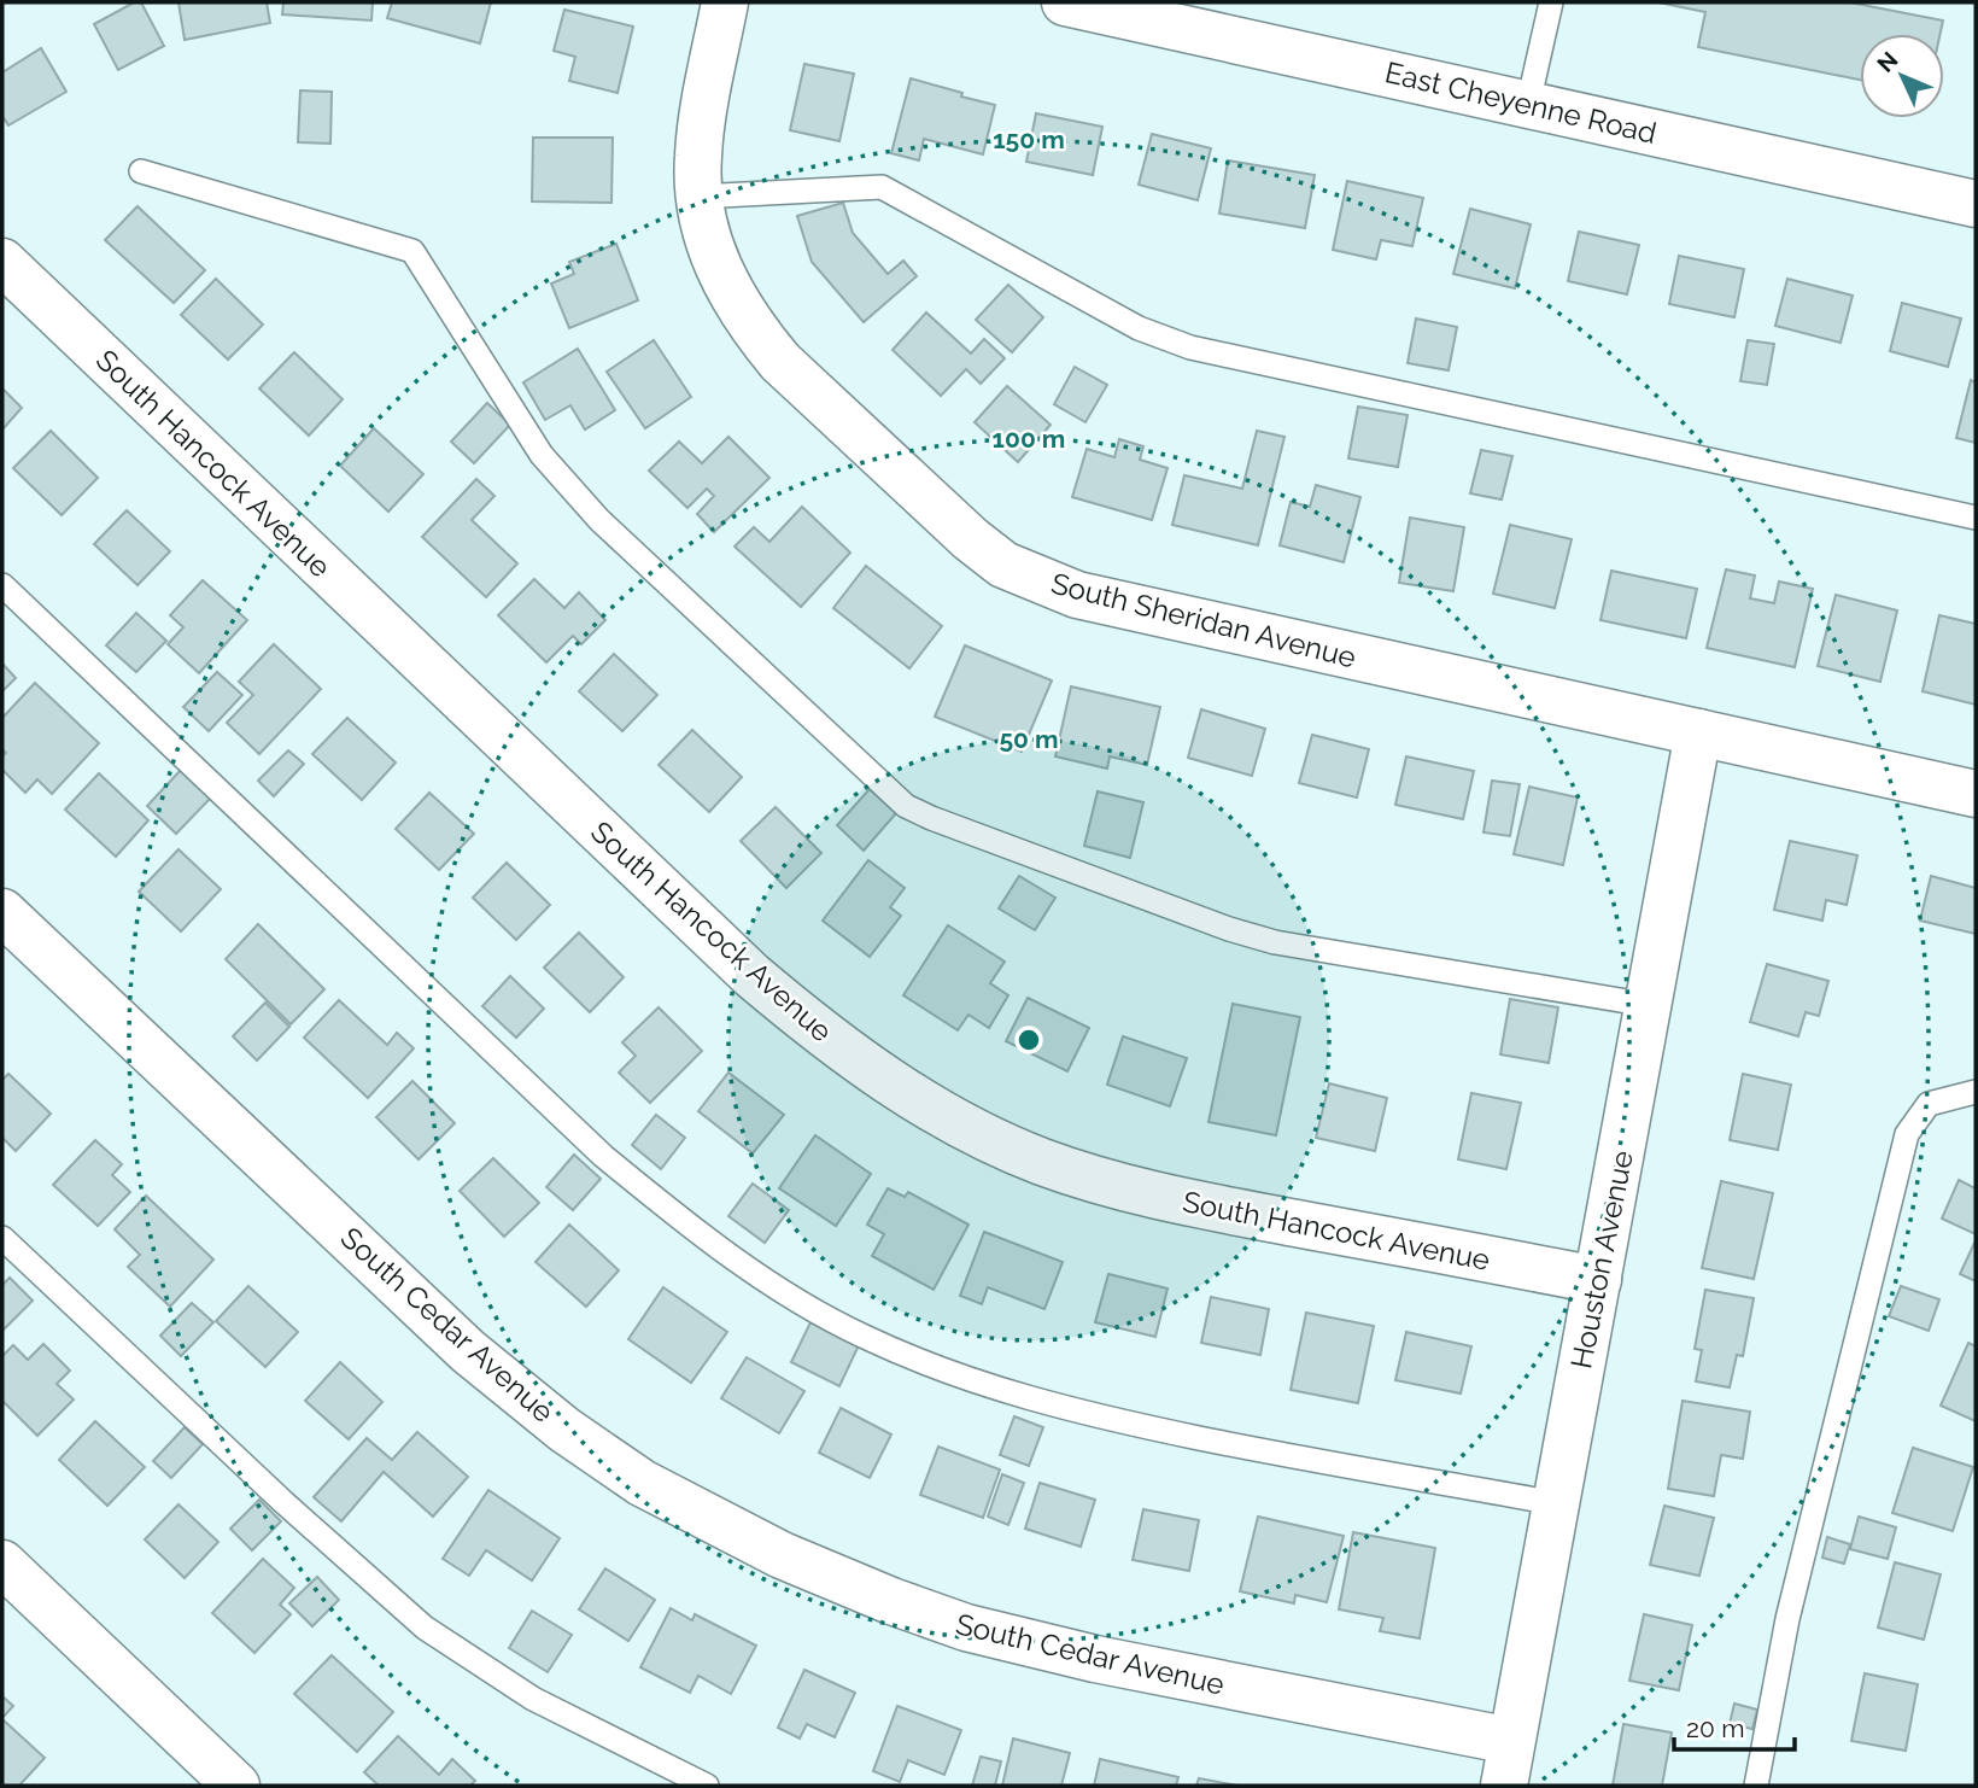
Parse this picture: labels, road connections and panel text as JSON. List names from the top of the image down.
{
  "streets": {
    "street": [
      "East Cheyenne Road",
      "South Hancock Avenue",
      "South Sheridan Avenue",
      "Houston Avenue",
      "South Cedar Avenue"
    ]
  },
  "crossings": [
    ["South Hancock Avenue", "Houston Avenue"],
    ["South Sheridan Avenue", "Houston Avenue"],
    ["Houston Avenue", "South Cedar Avenue"]
  ],
  "scale_bar": "20 m",
  "north": "top left",
  "rings": ["150 m", "100 m", "50 m"]
}
